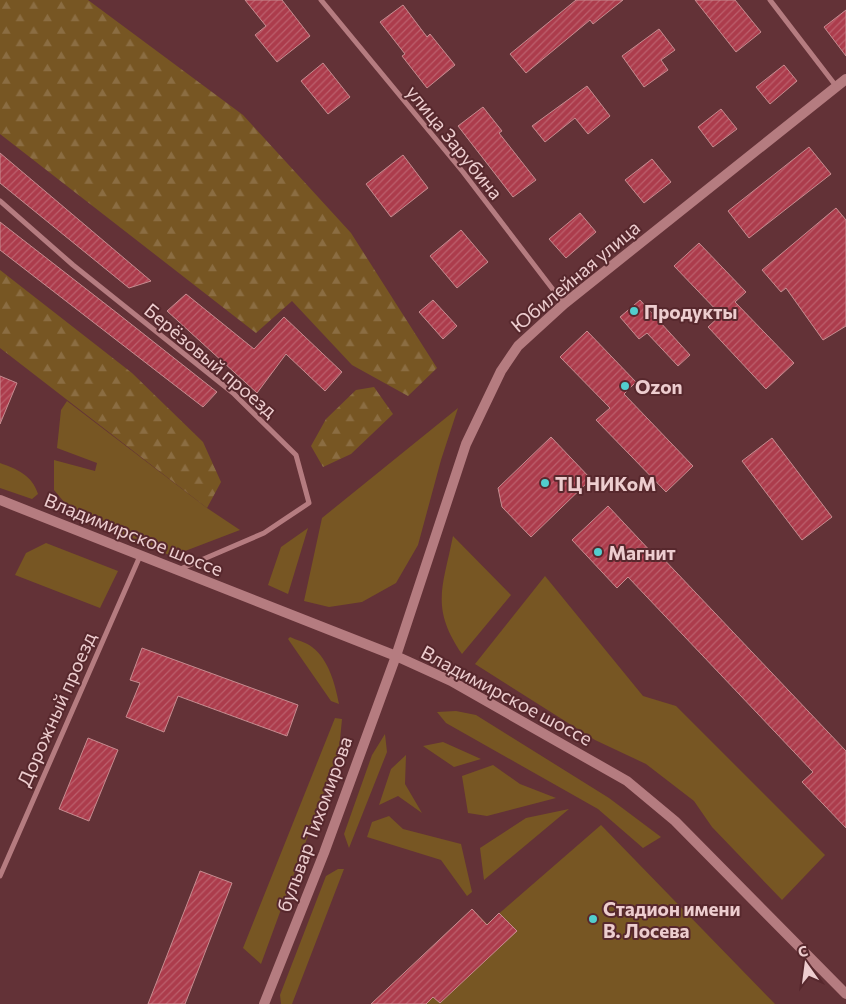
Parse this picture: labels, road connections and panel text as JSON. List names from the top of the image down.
{
  "streets": {
    "main road": ["Юбилейная улица", "Владимирское шоссе", "бульвар Тихомирова"],
    "street": ["улица Зарубина", "Берёзовый проезд", "Дорожный проезд"]
  },
  "crossings": [
    ["улица Зарубина", "Юбилейная улица"],
    ["Юбилейная улица", "Владимирское шоссе"],
    ["Юбилейная улица", "бульвар Тихомирова"],
    ["Берёзовый проезд", "Владимирское шоссе"],
    ["Владимирское шоссе", "Дорожный проезд"],
    ["Владимирское шоссе", "бульвар Тихомирова"]
  ],
  "places": [
    "Продукты",
    "Ozon",
    "ТЦ НИКоМ",
    "Магнит",
    "Стадион имени В. Лосева"
  ],
  "north": "top"
}
